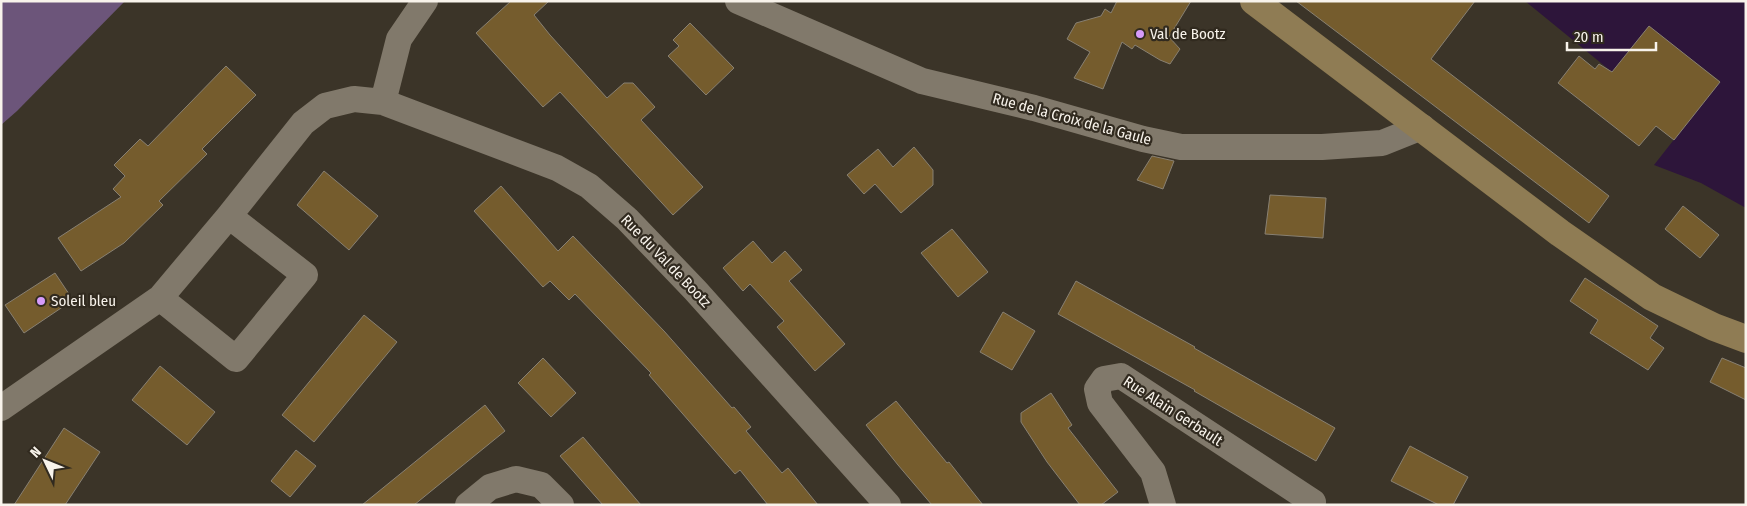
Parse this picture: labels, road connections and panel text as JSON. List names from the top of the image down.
{
  "streets": {
    "street": ["Rue de la Croix de la Gaule", "Rue du Val de Bootz", "Rue Alain Gerbault"]
  },
  "places": ["Val de Bootz", "Soleil bleu"],
  "scale_bar": "20 m",
  "north": "top left"
}
